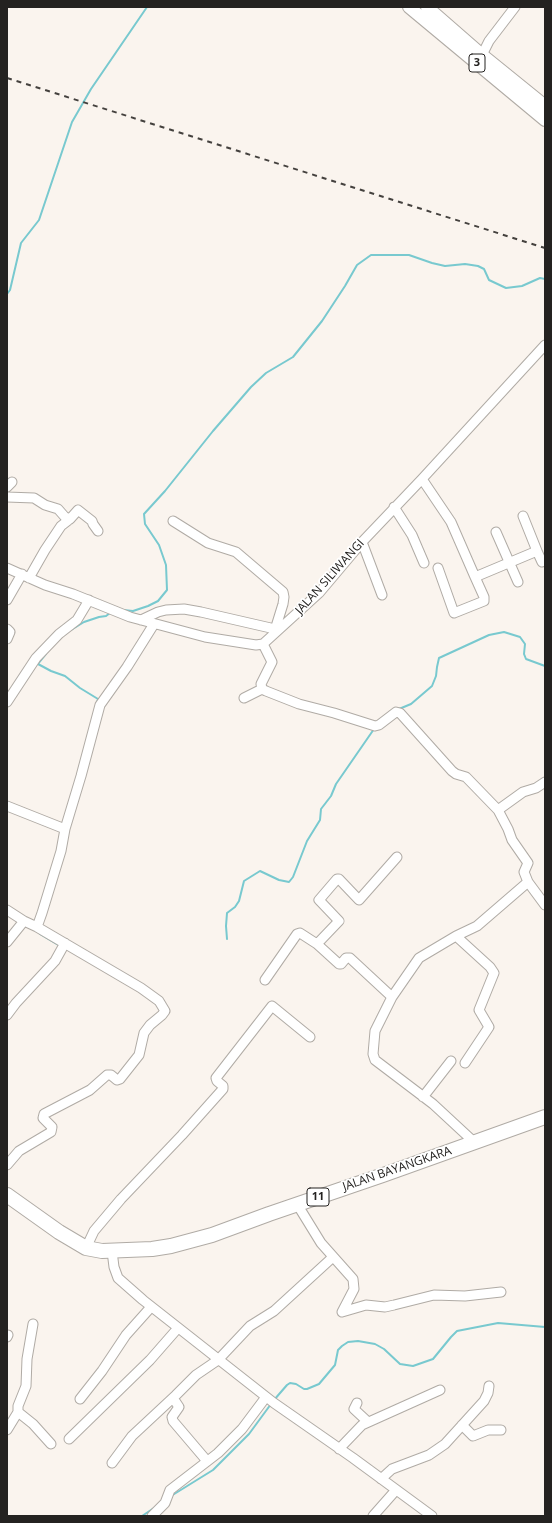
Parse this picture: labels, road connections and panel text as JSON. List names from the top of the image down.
{
  "streets": {
    "highway": ["JALAN BAYANGKARA", "11"],
    "main road": ["3"],
    "street": ["JALAN SILIWANGI"]
  },
  "crossings": [
    ["JALAN BAYANGKARA", "11"]
  ]
}
